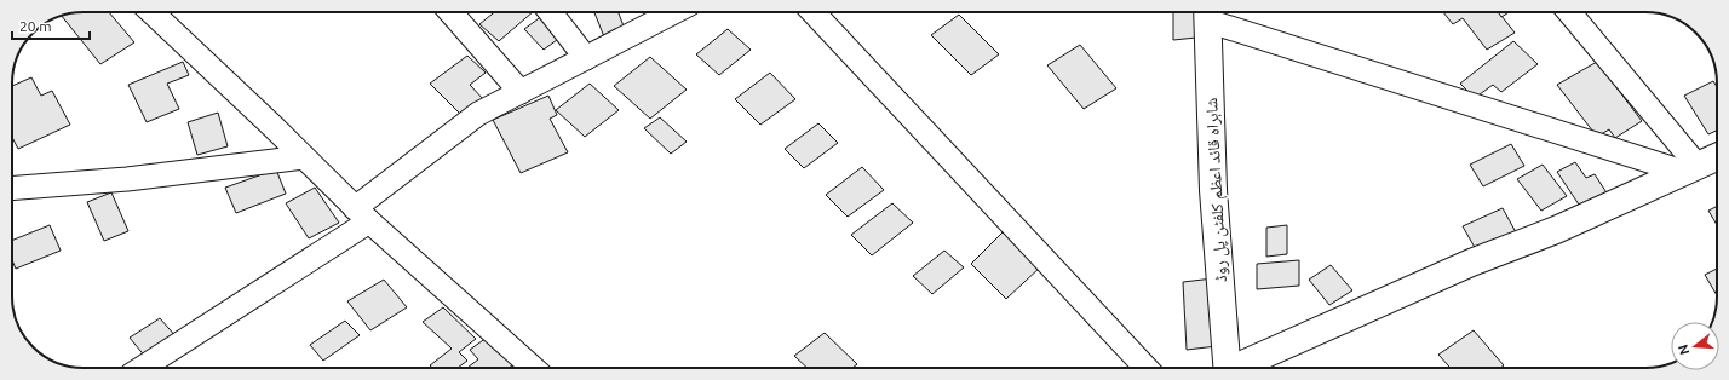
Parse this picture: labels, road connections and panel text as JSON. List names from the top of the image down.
{
  "streets": {
    "main road": ["شاہراہ قائد اعظم کلفٹن پل روڈ"]
  },
  "scale_bar": "20 m",
  "north": "left"
}
